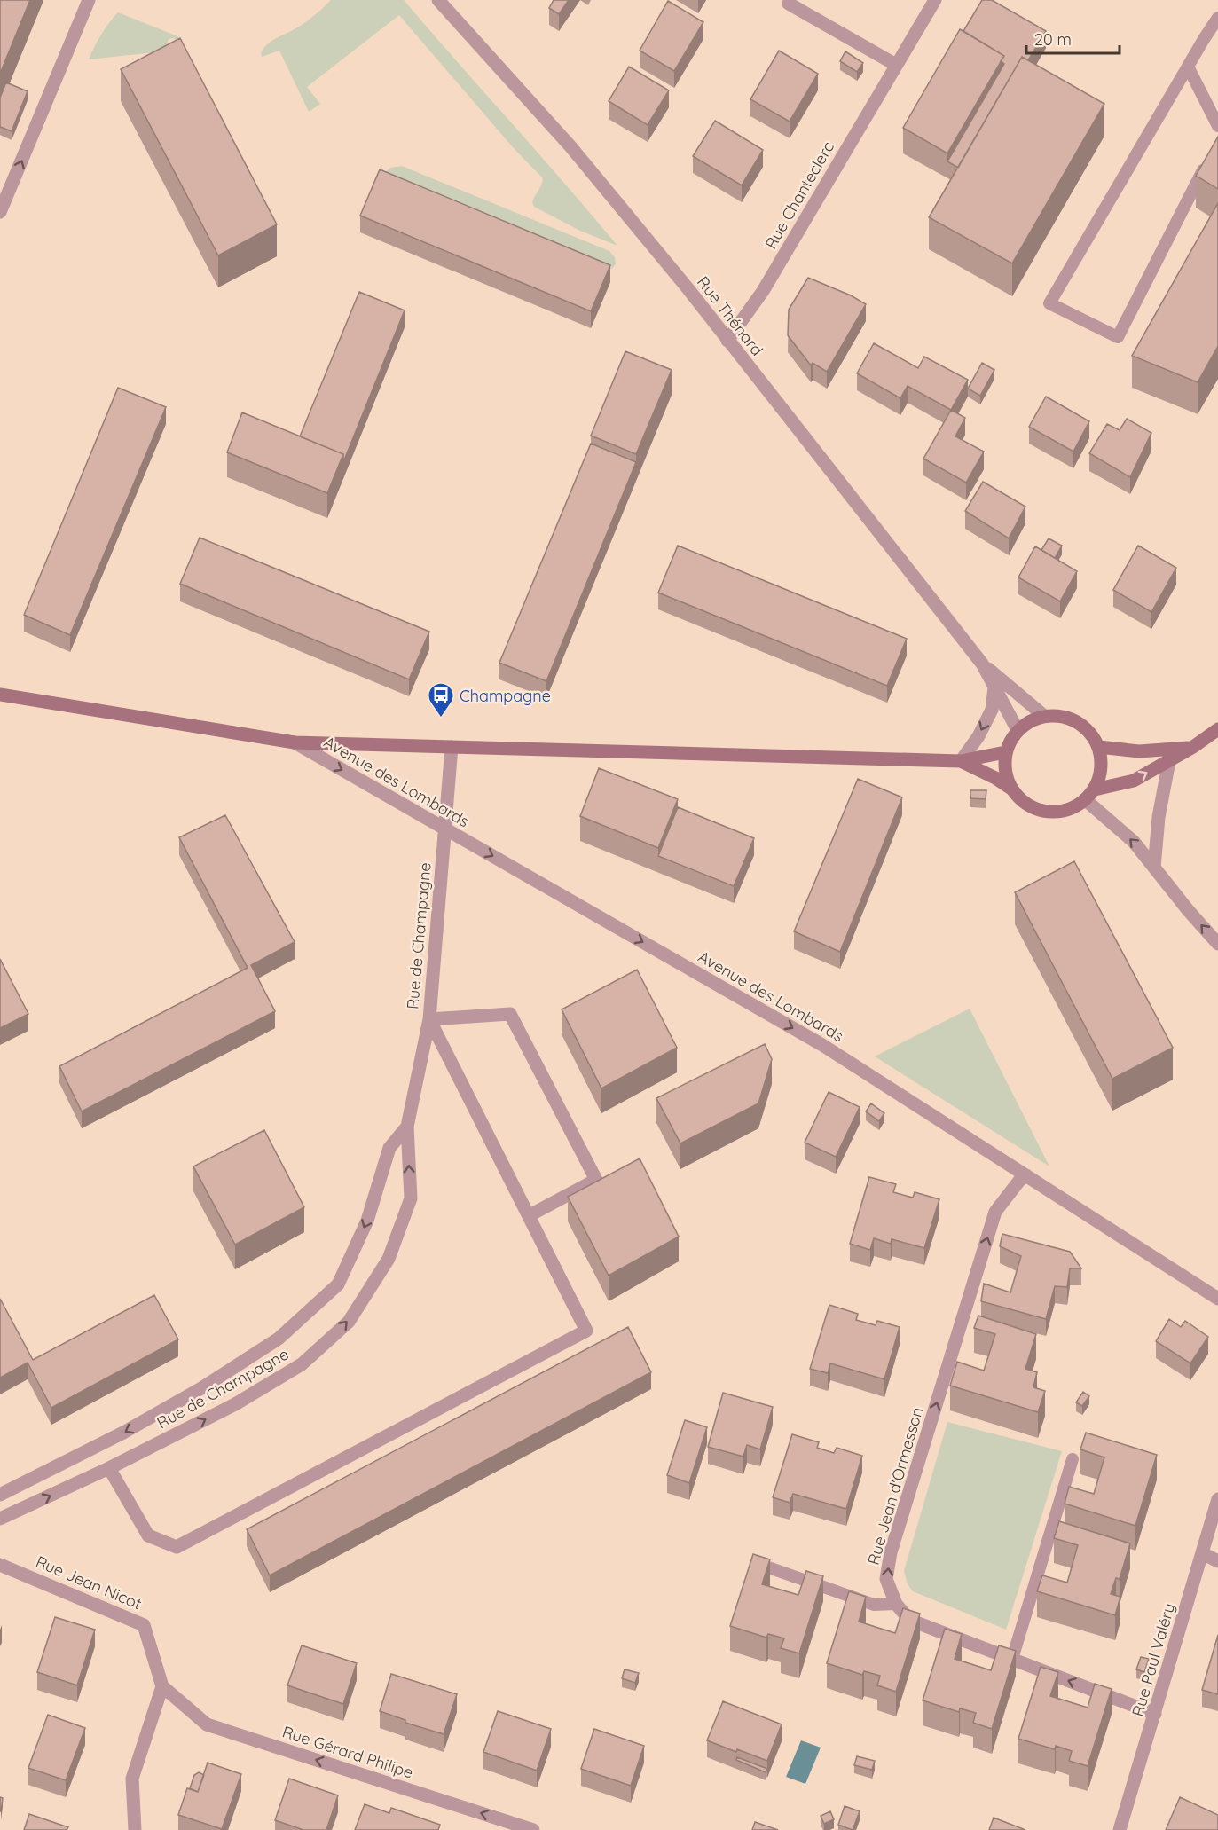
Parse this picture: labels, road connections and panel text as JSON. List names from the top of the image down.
{
  "streets": {
    "street": [
      "Rue Chanteclerc",
      "Rue Thénard",
      "Avenue des Lombards",
      "Rue de Champagne",
      "Rue Jean d'Ormesson",
      "Rue Jean Nicot",
      "Rue Paul Valéry",
      "Rue Gérard Philipe"
    ]
  },
  "crossings": [
    ["Rue Chanteclerc", "Rue Thénard"],
    ["Rue Thénard", "Avenue des Lombards"],
    ["Avenue des Lombards", "Rue de Champagne"],
    ["Avenue des Lombards", "Rue Jean d'Ormesson"],
    ["Rue Jean d'Ormesson", "Rue Paul Valéry"],
    ["Rue Jean Nicot", "Rue Gérard Philipe"]
  ],
  "one_way": ["Avenue des Lombards", "Rue Gérard Philipe"],
  "places": {
    "bus stop": ["Champagne"]
  },
  "scale_bar": "20 m"
}
